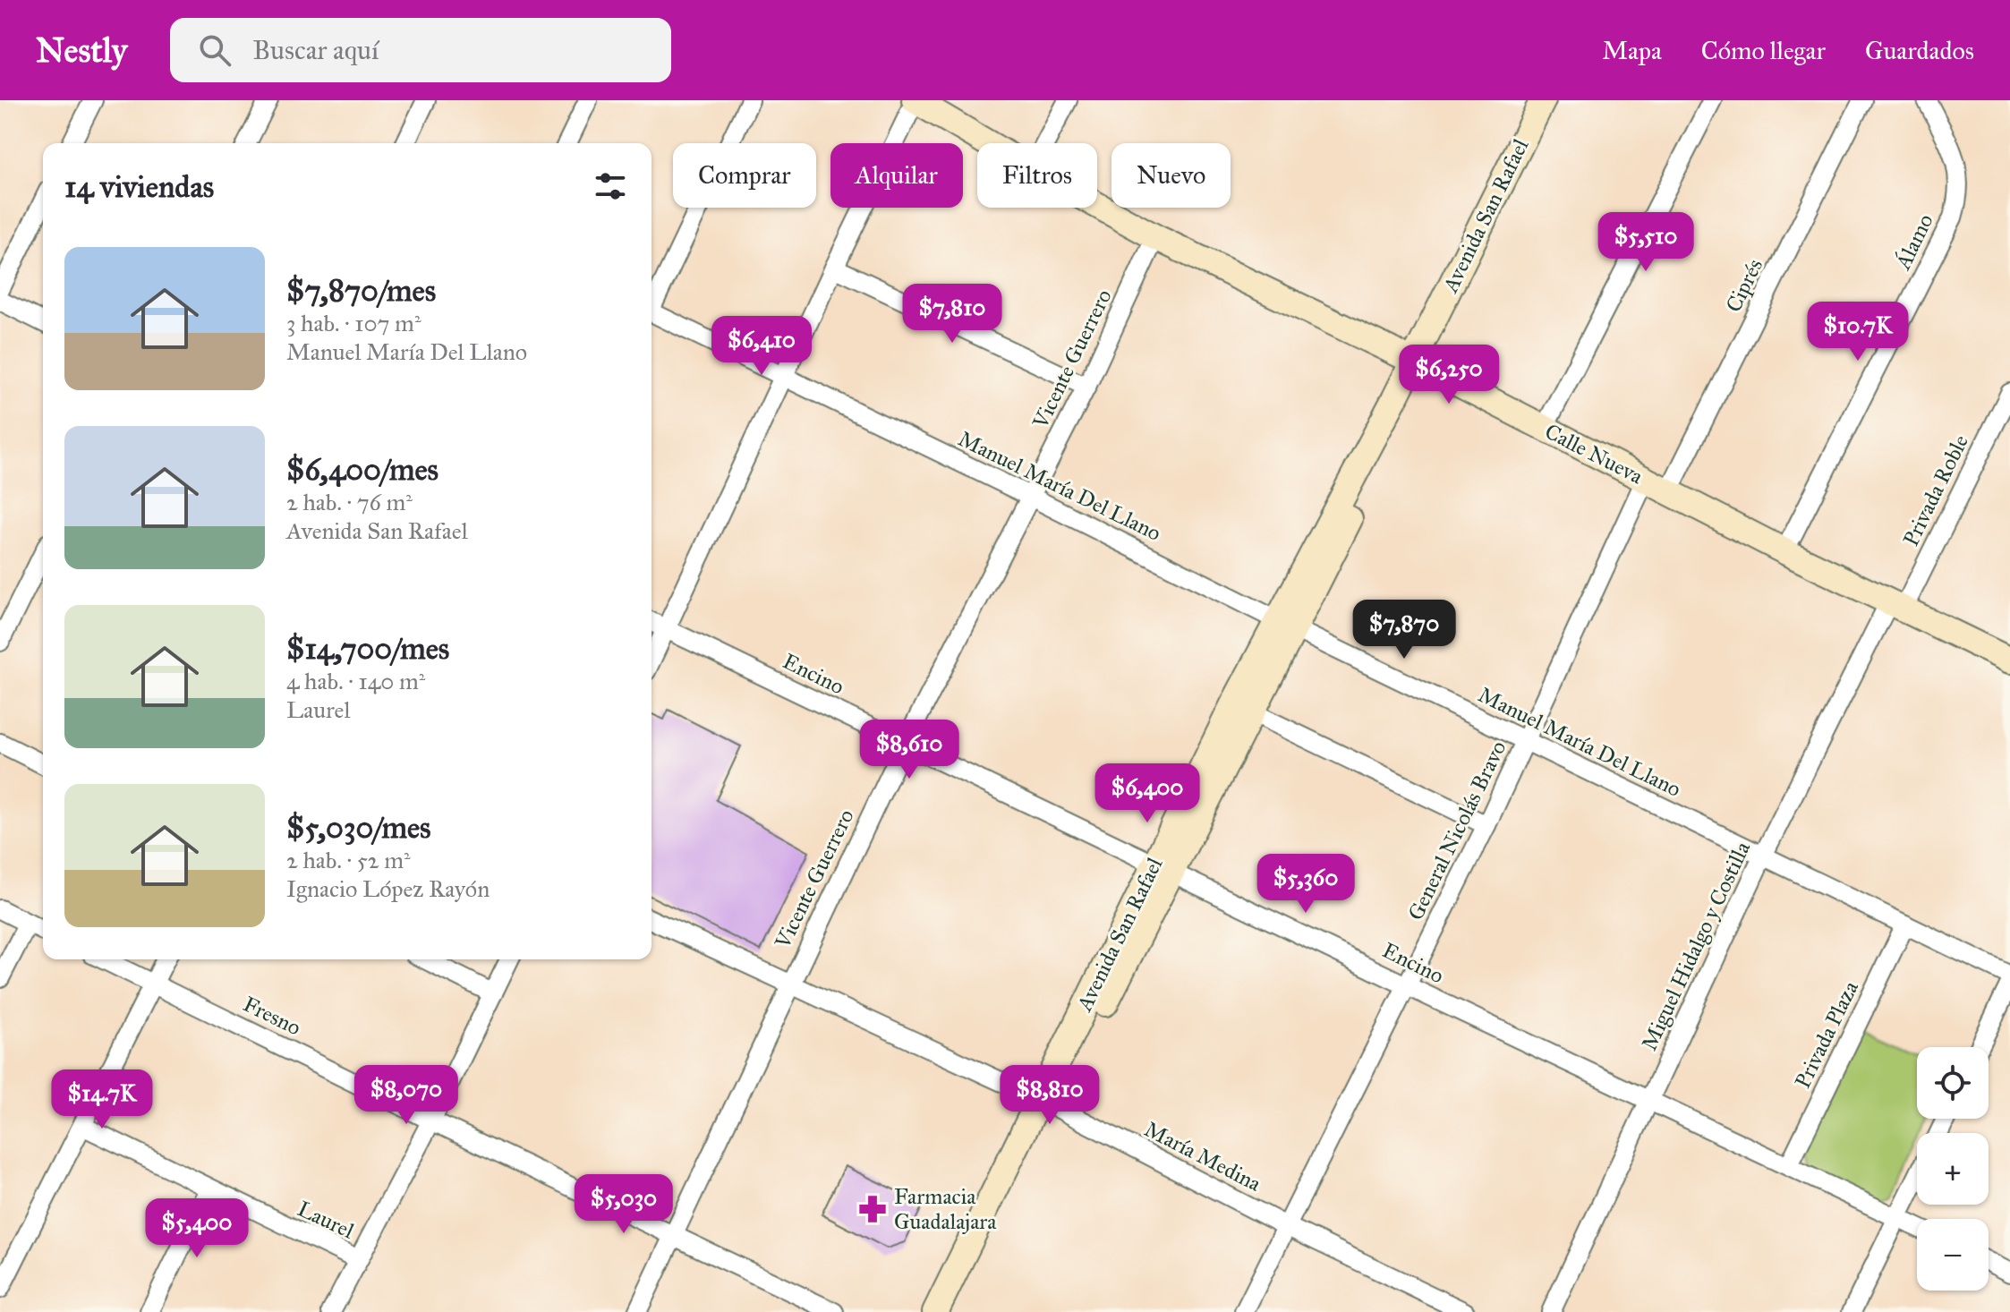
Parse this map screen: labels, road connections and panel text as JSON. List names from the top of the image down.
{
  "streets": {
    "street": [
      "Avenida San Rafael",
      "Álamo",
      "Ciprés",
      "Vicente Guerrero",
      "Calle Nueva",
      "Manuel María Del Llano",
      "Privada Roble",
      "Encino",
      "General Nicolás Bravo",
      "Miguel Hidalgo y Costilla",
      "Fresno",
      "Privada Plaza",
      "María Medina",
      "Laurel"
    ]
  },
  "crossings": [
    ["Avenida San Rafael", "Calle Nueva"],
    ["Avenida San Rafael", "Manuel María Del Llano"],
    ["Avenida San Rafael", "Encino"],
    ["Avenida San Rafael", "María Medina"],
    ["Álamo", "Calle Nueva"],
    ["Ciprés", "Calle Nueva"],
    ["Vicente Guerrero", "Calle Nueva"],
    ["Vicente Guerrero", "Manuel María Del Llano"],
    ["Vicente Guerrero", "Encino"],
    ["Vicente Guerrero", "Fresno"],
    ["Vicente Guerrero", "María Medina"],
    ["Calle Nueva", "Privada Roble"],
    ["Calle Nueva", "General Nicolás Bravo"],
    ["Calle Nueva", "Miguel Hidalgo y Costilla"],
    ["Manuel María Del Llano", "General Nicolás Bravo"],
    ["Manuel María Del Llano", "Miguel Hidalgo y Costilla"],
    ["Manuel María Del Llano", "Privada Plaza"],
    ["Privada Roble", "Miguel Hidalgo y Costilla"],
    ["Encino", "General Nicolás Bravo"],
    ["Encino", "Miguel Hidalgo y Costilla"],
    ["Encino", "Privada Plaza"],
    ["General Nicolás Bravo", "María Medina"]
  ],
  "places": {
    "pharmacy": ["Farmacia Guadalajara"]
  },
  "page": {
    "header": "Nestly",
    "search": "Buscar aquí",
    "nav": ["Mapa", "Cómo llegar", "Guardados"],
    "chip": [
      "Comprar",
      "Alquilar",
      "Filtros",
      "Nuevo"
    ],
    "heading": "14 viviendas",
    "price": [
      "$5,510",
      "$7,810",
      "$10.7K",
      "$6,410",
      "$6,250",
      "$7,870",
      "$8,610",
      "$6,400",
      "$5,360",
      "$8,070",
      "$8,810",
      "$14.7K",
      "$5,030",
      "$5,400"
    ],
    "list": [
      {
        "name": "$7,870/mes",
        "note": "3 hab. · 107 m² · Manuel María Del Llano"
      },
      {
        "name": "$6,400/mes",
        "note": "2 hab. · 76 m² · Avenida San Rafael"
      },
      {
        "name": "$14,700/mes",
        "note": "4 hab. · 140 m² · Laurel"
      },
      {
        "name": "$5,030/mes",
        "note": "2 hab. · 52 m² · Ignacio López Rayón"
      }
    ],
    "map_buttons": ["+", "−"]
  }
}
